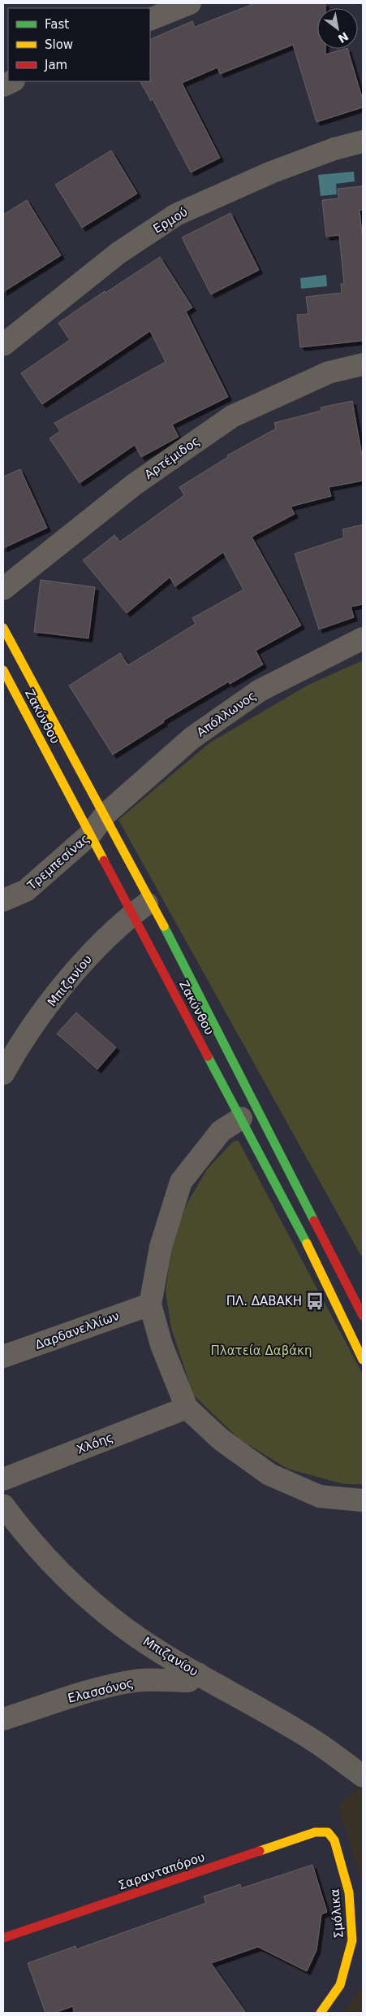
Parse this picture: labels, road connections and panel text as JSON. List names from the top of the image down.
{
  "streets": {
    "street": [
      "Ερμού",
      "Αρτέμιδος",
      "Απόλλωνος",
      "Ζακύνθου",
      "Τρεμπεσίνας",
      "Μπιζανίου",
      "Δαρδανελλίων",
      "Χλόης",
      "Ελασσόνος",
      "Σαρανταπόρου",
      "Σμόλικα"
    ]
  },
  "crossings": [
    ["Απόλλωνος", "Ζακύνθου"],
    ["Απόλλωνος", "Τρεμπεσίνας"],
    ["Ζακύνθου", "Τρεμπεσίνας"],
    ["Ζακύνθου", "Μπιζανίου"],
    ["Μπιζανίου", "Ελασσόνος"],
    ["Σαρανταπόρου", "Σμόλικα"]
  ],
  "parks": ["Πλατεία Δαβάκη"],
  "places": {
    "bus stop": ["ΠΛ. ΔΑΒΑΚΗ"]
  },
  "legend": ["Fast", "Slow", "Jam"],
  "north": "bottom right"
}
